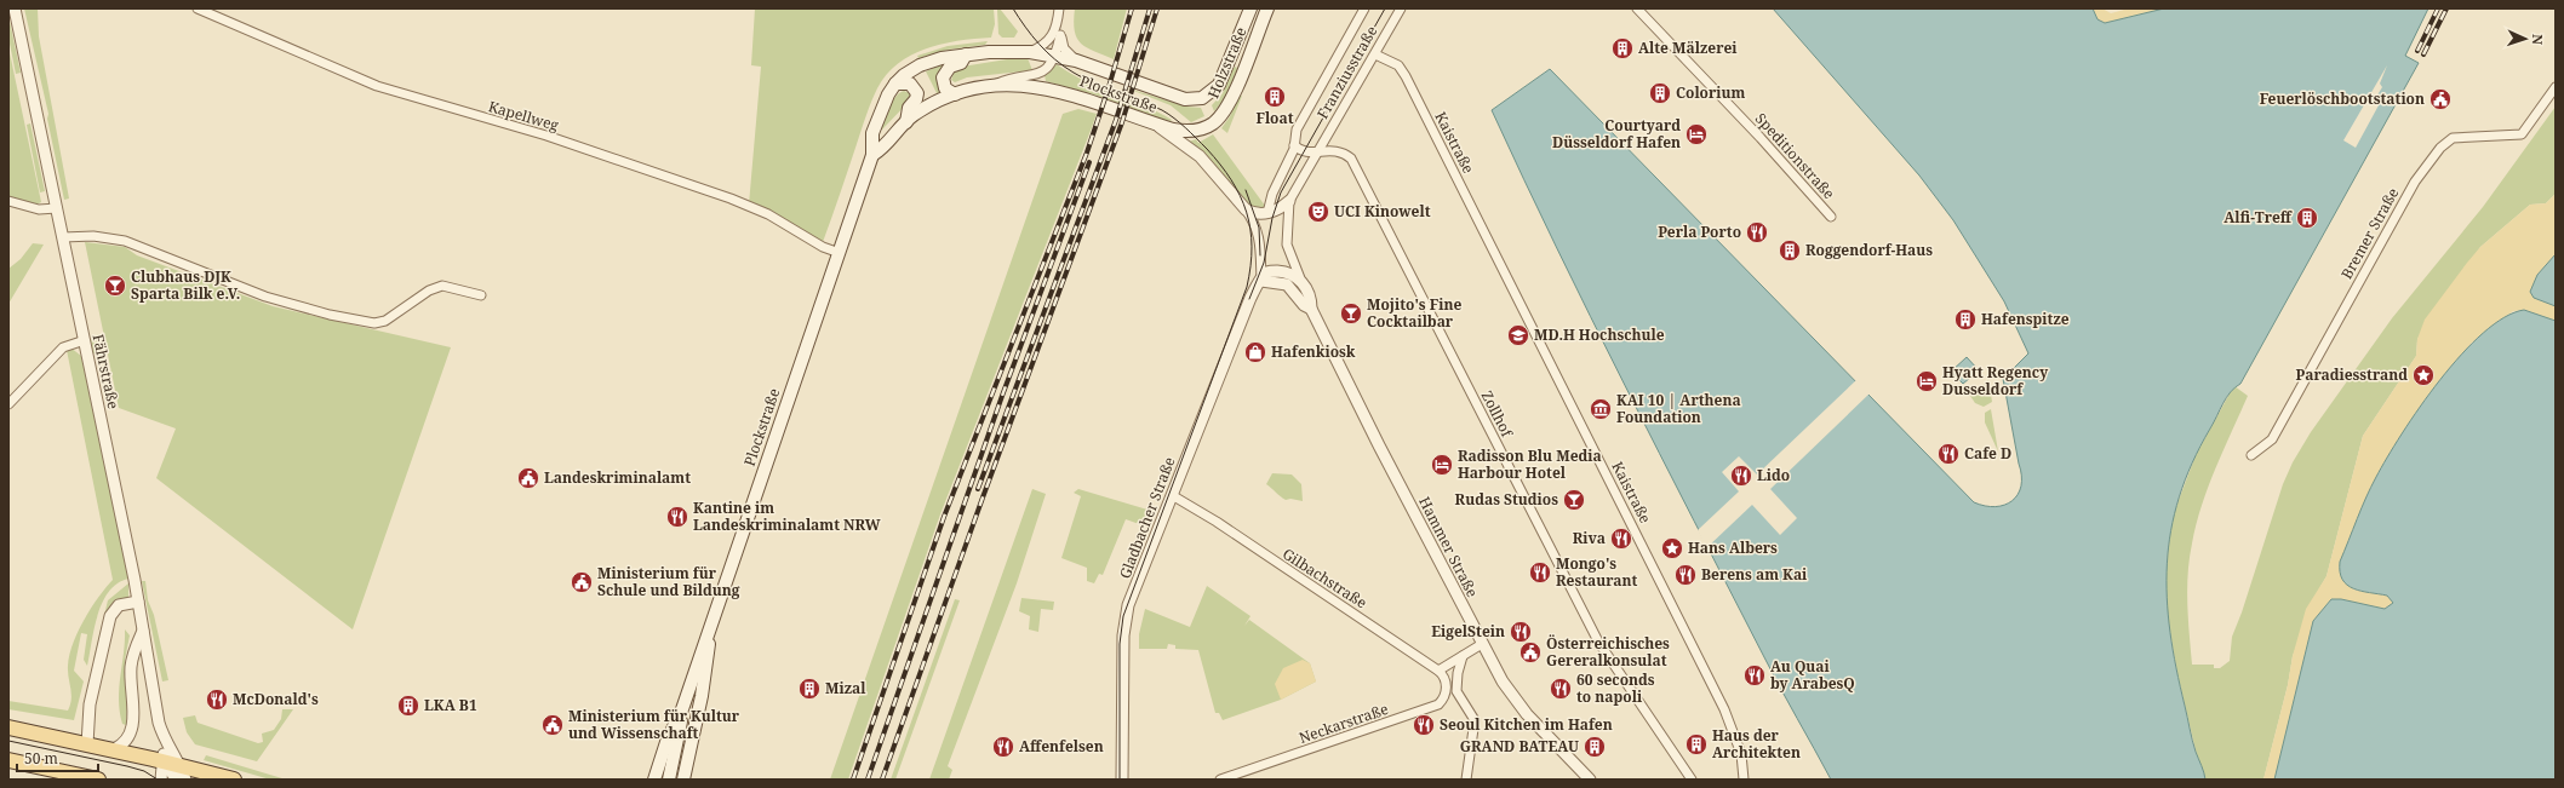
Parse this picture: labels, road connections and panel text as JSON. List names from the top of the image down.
{
  "streets": {
    "main road": ["Holzstraße", "Plockstraße"],
    "street": [
      "Franziusstraße",
      "Kapellweg",
      "Kaistraße",
      "Speditionstraße",
      "Bremer Straße",
      "Fährstraße",
      "Zollhof",
      "Gladbacher Straße",
      "Hammer Straße",
      "Gilbachstraße",
      "Neckarstraße"
    ]
  },
  "crossings": [
    ["Holzstraße", "Plockstraße"],
    ["Franziusstraße", "Kaistraße"],
    ["Franziusstraße", "Zollhof"],
    ["Franziusstraße", "Hammer Straße"],
    ["Plockstraße", "Kapellweg"],
    ["Gladbacher Straße", "Hammer Straße"],
    ["Gladbacher Straße", "Gilbachstraße"],
    ["Gilbachstraße", "Neckarstraße"]
  ],
  "places": {
    "building": [
      "Alte Mälzerei",
      "Colorium",
      "Float",
      "Alfi-Treff",
      "Roggendorf-Haus",
      "Hafenspitze",
      "Mizal",
      "LKA B1",
      "Haus der Architekten",
      "GRAND BATEAU"
    ],
    "public building": [
      "Feuerlöschbootstation",
      "Landeskriminalamt",
      "Ministerium für Schule und Bildung",
      "Österreichisches Gereralkonsulat",
      "Ministerium für Kultur und Wissenschaft"
    ],
    "hotel": ["Courtyard Düsseldorf Hafen", "Hyatt Regency Dusseldorf", "Radisson Blu Media Harbour Hotel"],
    "theatre": ["UCI Kinowelt"],
    "restaurant": [
      "Perla Porto",
      "Cafe D",
      "Lido",
      "Kantine im Landeskriminalamt NRW",
      "Riva",
      "Mongo's Restaurant",
      "Berens am Kai",
      "EigelStein",
      "Au Quai by ArabesQ",
      "60 seconds to napoli",
      "McDonald's",
      "Seoul Kitchen im Hafen",
      "Affenfelsen"
    ],
    "bar": ["Clubhaus DJK Sparta Bilk e.V.", "Mojito's Fine Cocktailbar", "Rudas Studios"],
    "school or university": ["MD.H Hochschule"],
    "shop": ["Hafenkiosk"],
    "place": ["Paradiesstrand", "Hans Albers"],
    "museum": ["KAI 10 | Arthena Foundation"]
  },
  "scale_bar": "50 m",
  "north": "right"
}
